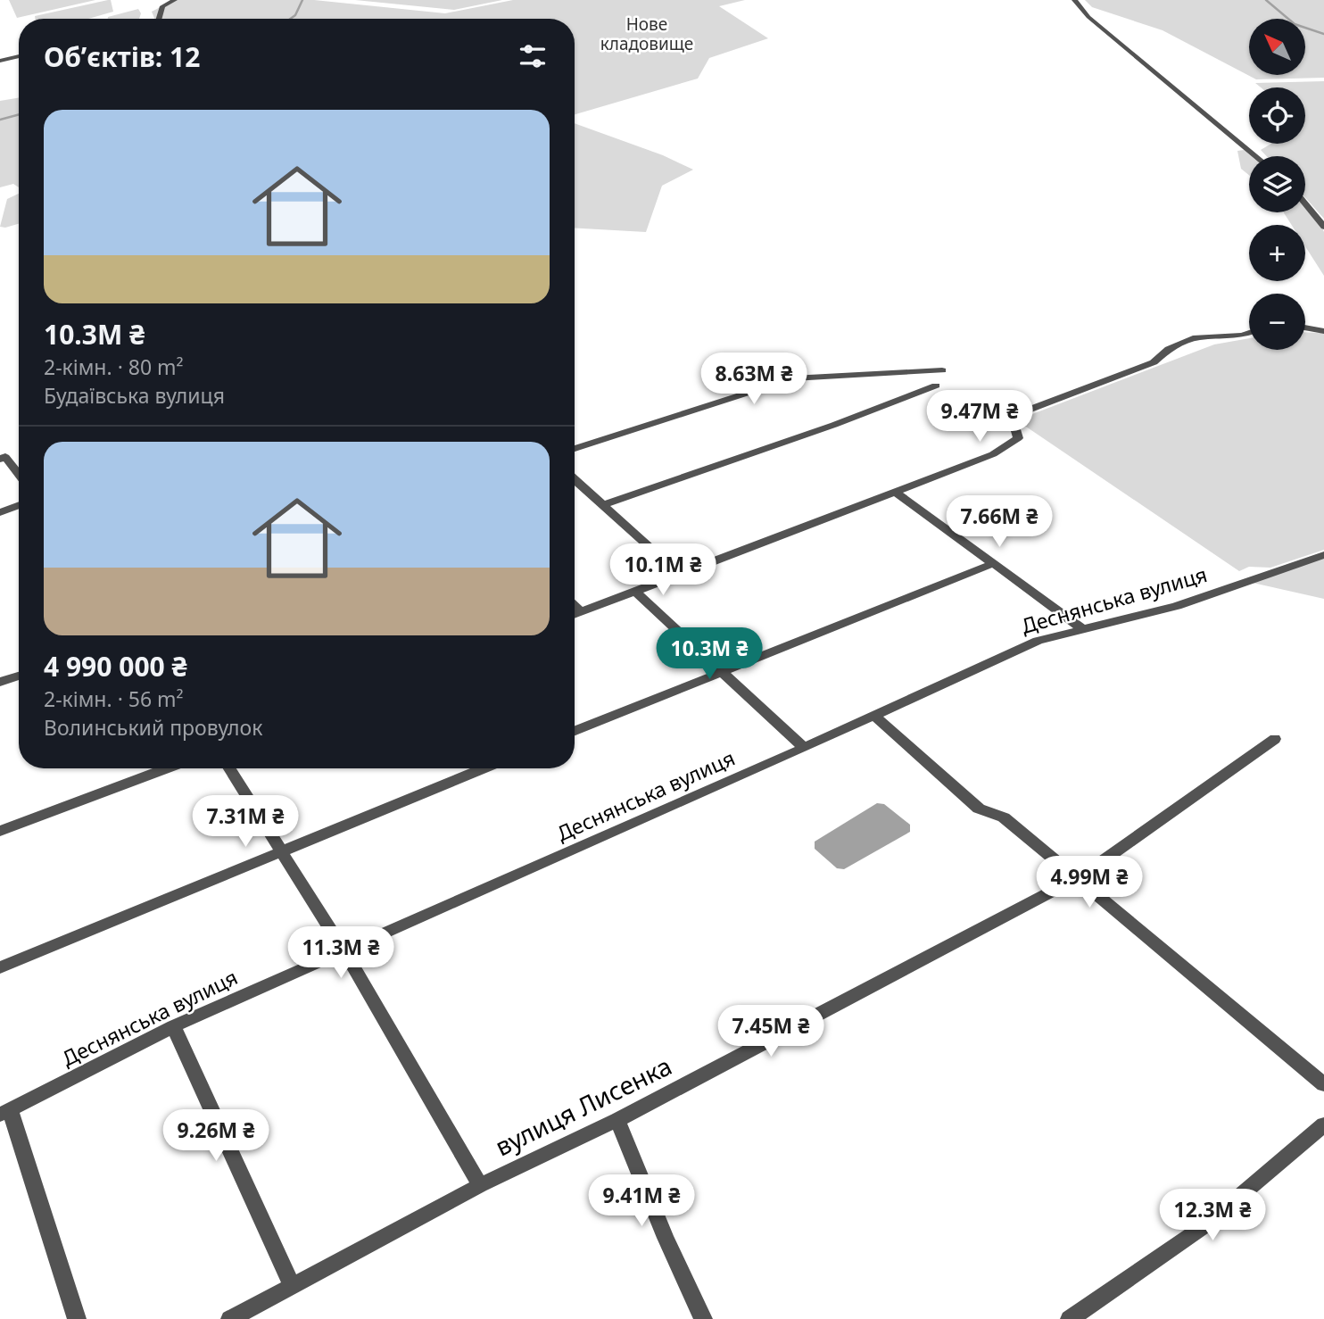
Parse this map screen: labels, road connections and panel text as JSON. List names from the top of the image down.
{
  "streets": {
    "street": ["Деснянська вулиця", "вулиця Лисенка"]
  },
  "parks": ["Нове кладовище"],
  "north": "top left",
  "page": {
    "map_buttons": ["+", "−"],
    "heading": "Об’єктів: 12",
    "list": [
      {
        "name": "10.3M ₴",
        "note": "2-кімн. · 80 m² · Будаївська вулиця"
      },
      {
        "name": "4 990 000 ₴",
        "note": "2-кімн. · 56 m² · Волинський провулок"
      }
    ],
    "price": [
      "8.63M ₴",
      "9.47M ₴",
      "7.66M ₴",
      "10.1M ₴",
      "10.3M ₴",
      "7.31M ₴",
      "4.99M ₴",
      "11.3M ₴",
      "7.45M ₴",
      "9.26M ₴",
      "9.41M ₴",
      "12.3M ₴"
    ]
  }
}
